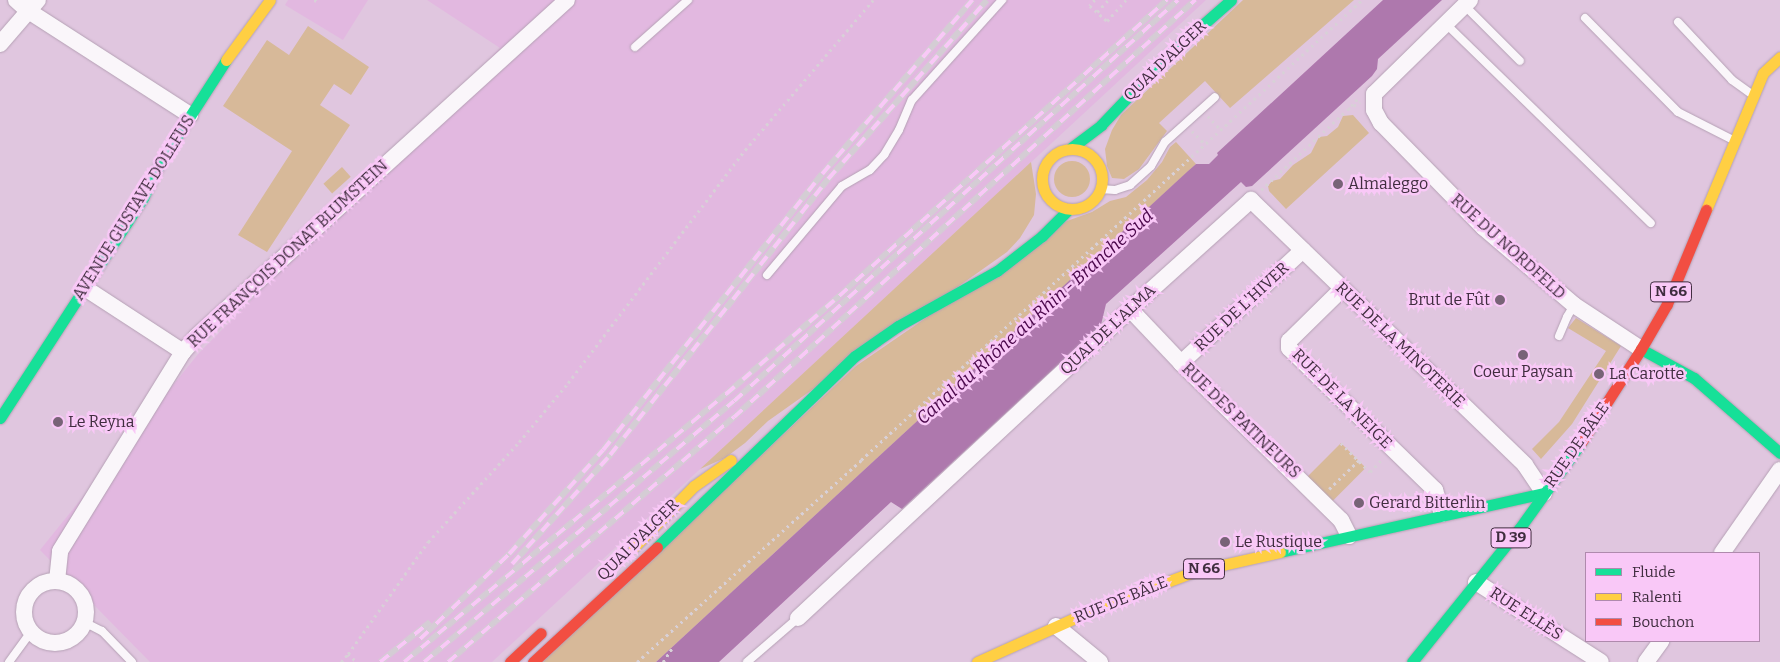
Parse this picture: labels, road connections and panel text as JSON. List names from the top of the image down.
{
  "streets": {
    "main road": [
      "QUAI D'ALGER",
      "AVENUE GUSTAVE DOLLFUS",
      "N 66",
      "RUE DE BÂLE",
      "D 39"
    ],
    "street": [
      "RUE DU NORDFELD",
      "RUE FRANÇOIS DONAT BLUMSTEIN",
      "RUE DE L'HIVER",
      "QUAI DE L'ALMA",
      "RUE DE LA MINOTERIE",
      "RUE DE LA NEIGE",
      "RUE DES PATINEURS",
      "RUE ELLÈS"
    ]
  },
  "crossings": [
    ["RUE DU NORDFELD", "RUE DE BÂLE"],
    ["RUE DE L'HIVER", "RUE DE LA MINOTERIE"],
    ["RUE DE L'HIVER", "RUE DES PATINEURS"],
    ["QUAI DE L'ALMA", "RUE DE LA MINOTERIE"],
    ["QUAI DE L'ALMA", "RUE DES PATINEURS"],
    ["RUE DE LA MINOTERIE", "RUE DE LA NEIGE"],
    ["RUE DE LA MINOTERIE", "RUE DE BÂLE"],
    ["RUE DE LA MINOTERIE", "D 39"],
    ["RUE DE LA NEIGE", "RUE DE BÂLE"],
    ["RUE DES PATINEURS", "RUE DE BÂLE"],
    ["RUE DE BÂLE", "D 39"],
    ["D 39", "RUE ELLÈS"]
  ],
  "water": ["Canal du Rhône au Rhin - Branche Sud"],
  "places": [
    "Almaleggo",
    "Brut de Fût",
    "Coeur Paysan",
    "La Carotte",
    "Le Reyna",
    "Gerard Bitterlin",
    "Le Rustique"
  ],
  "legend": ["Fluide", "Ralenti", "Bouchon"]
}
